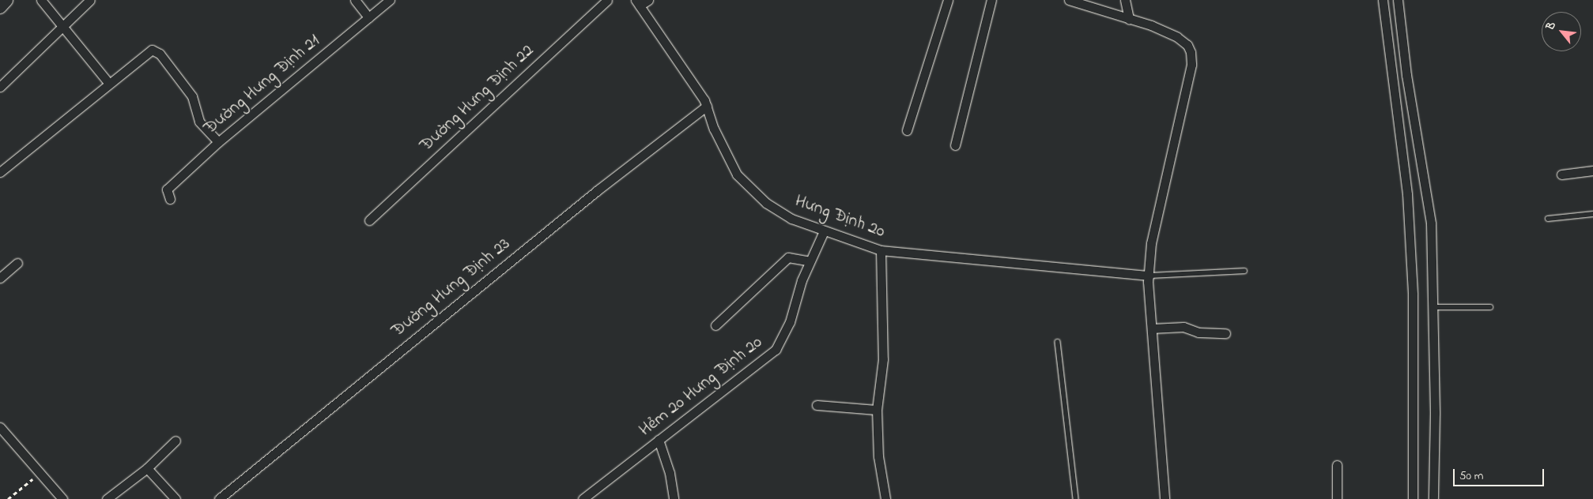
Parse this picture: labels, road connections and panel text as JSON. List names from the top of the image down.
{
  "streets": {
    "street": [
      "Đường Hưng Định 21",
      "Đường Hưng Định 22",
      "Hưng Định 20",
      "Đường Hưng Định 23",
      "Hẻm 20 Hưng Định 20"
    ]
  },
  "crossings": [
    ["Hưng Định 20", "Đường Hưng Định 23"],
    ["Hưng Định 20", "Hẻm 20 Hưng Định 20"]
  ],
  "scale_bar": "50 m",
  "north": "top left"
}
